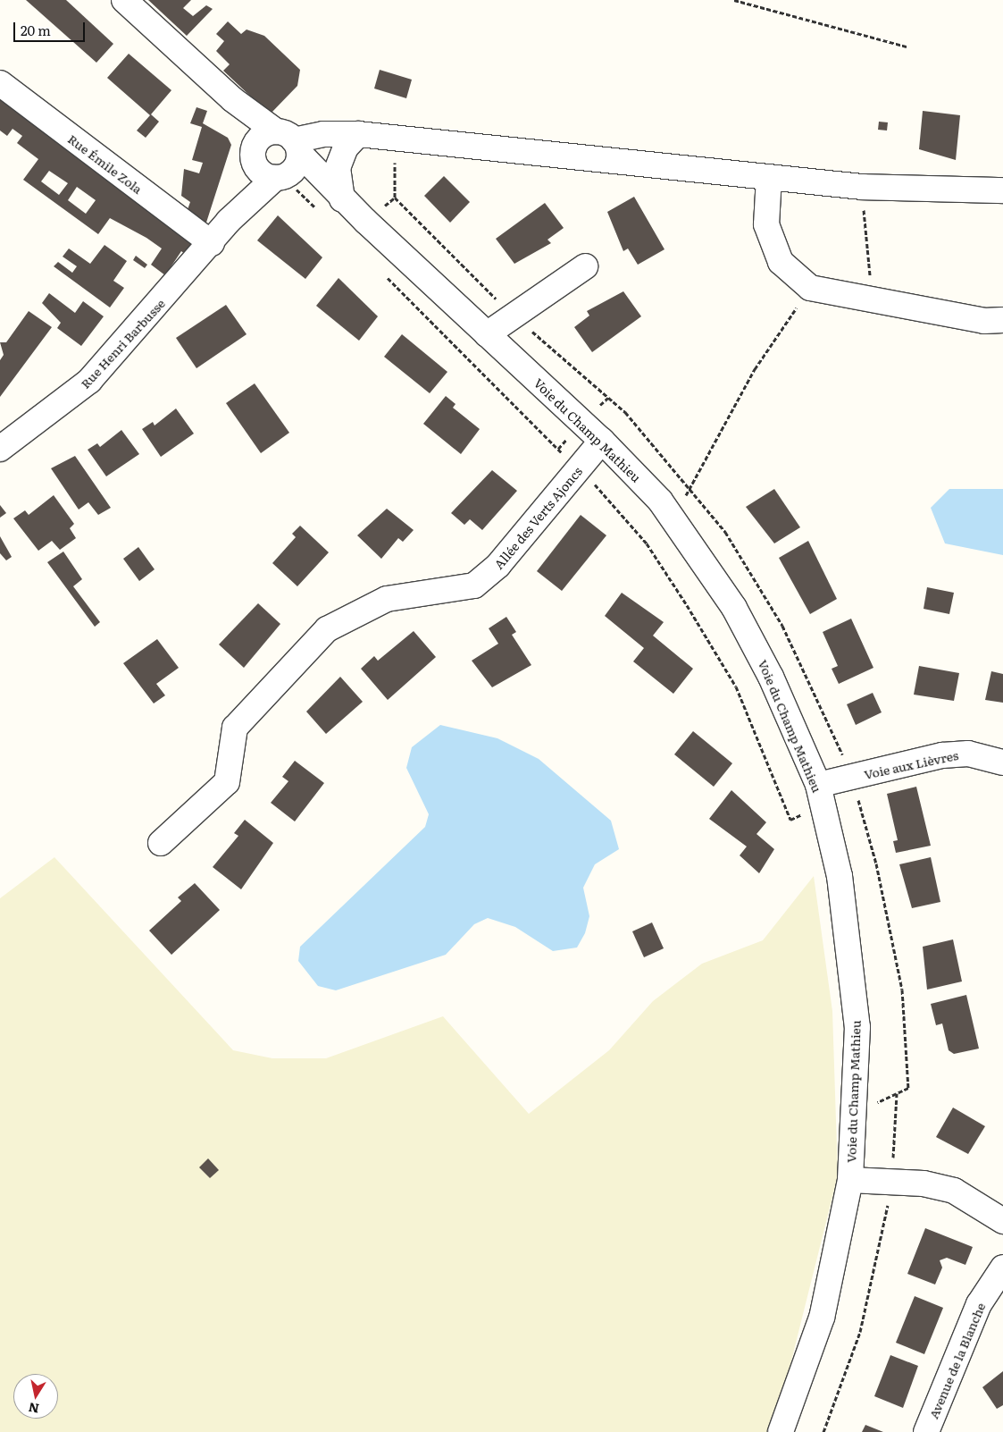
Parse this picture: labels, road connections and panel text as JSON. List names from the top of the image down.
{
  "streets": {
    "street": [
      "Rue Émile Zola",
      "Rue Henri Barbusse",
      "Voie du Champ Mathieu",
      "Allée des Verts Ajoncs",
      "Voie aux Lièvres",
      "Avenue de la Blanche"
    ]
  },
  "crossings": [
    ["Rue Émile Zola", "Rue Henri Barbusse"],
    ["Rue Henri Barbusse", "Voie du Champ Mathieu"],
    ["Voie du Champ Mathieu", "Allée des Verts Ajoncs"],
    ["Voie du Champ Mathieu", "Voie aux Lièvres"]
  ],
  "scale_bar": "20 m",
  "north": "bottom"
}
